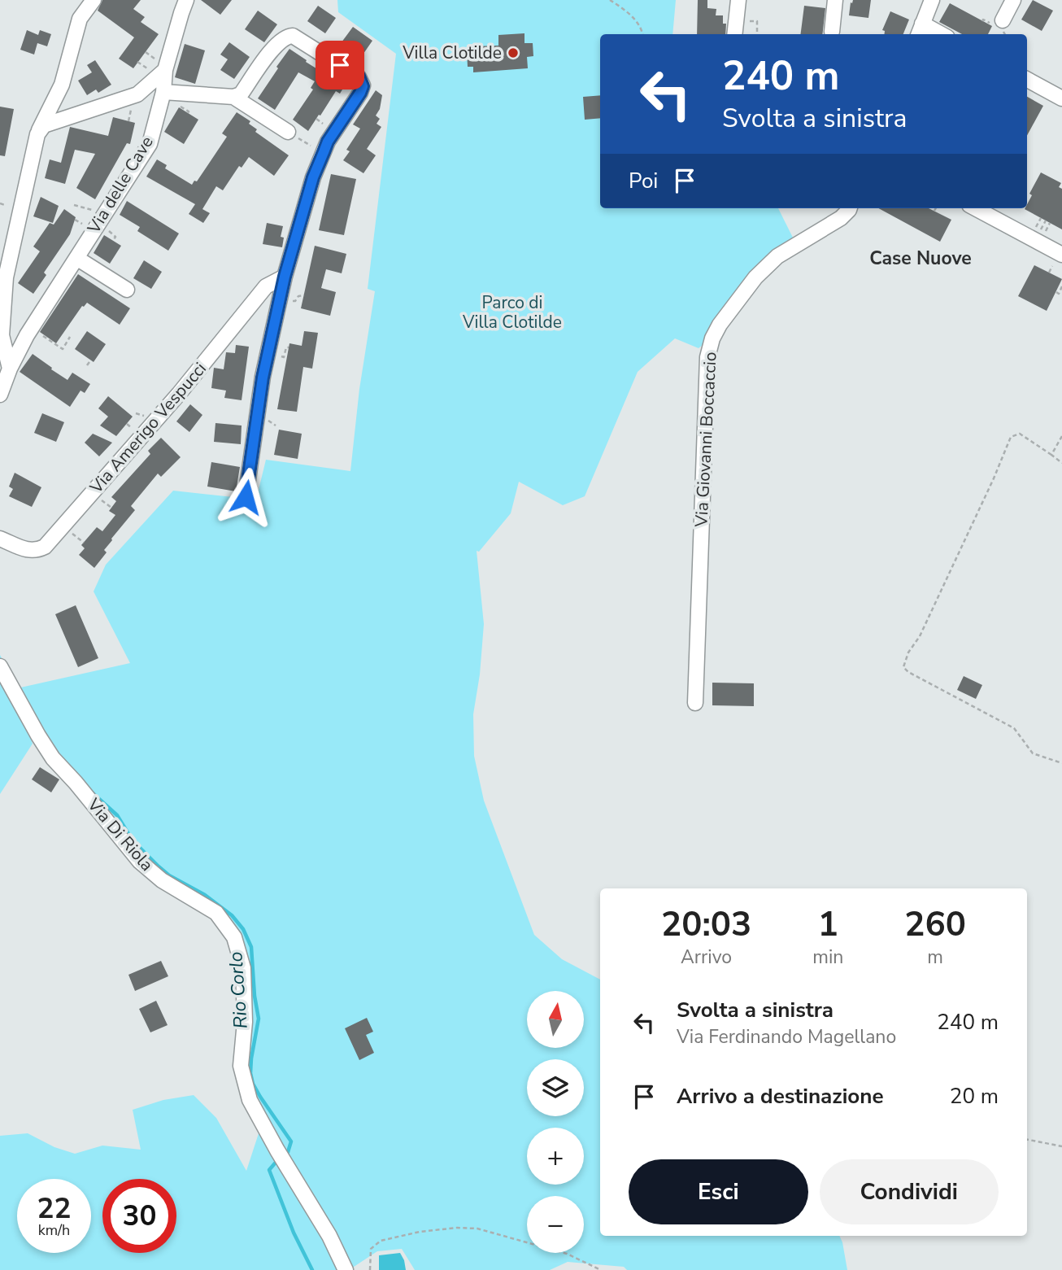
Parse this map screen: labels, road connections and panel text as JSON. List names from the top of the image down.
{
  "streets": {
    "street": [
      "Via delle Cave",
      "Via Amerigo Vespucci",
      "Via Giovanni Boccaccio",
      "Via Di Riola"
    ]
  },
  "districts": ["Case Nuove"],
  "water": ["Rio Corlo"],
  "parks": ["Parco di Villa Clotilde"],
  "places": ["Villa Clotilde"],
  "north": "top",
  "page": {
    "turn": ["240 m", "Svolta a sinistra"],
    "then": "Poi",
    "eta": [
      "20:03",
      "Arrivo",
      "1",
      "min",
      "260",
      "m"
    ],
    "list": [
      {
        "name": "Svolta a sinistra",
        "note": "Via Ferdinando Magellano",
        "value": "240 m"
      },
      {
        "name": "Arrivo a destinazione",
        "value": "20 m"
      }
    ],
    "map_buttons": ["+", "−"],
    "buttons": ["Esci", "Condividi"],
    "speed": "22 km/h",
    "limit": "30"
  }
}
